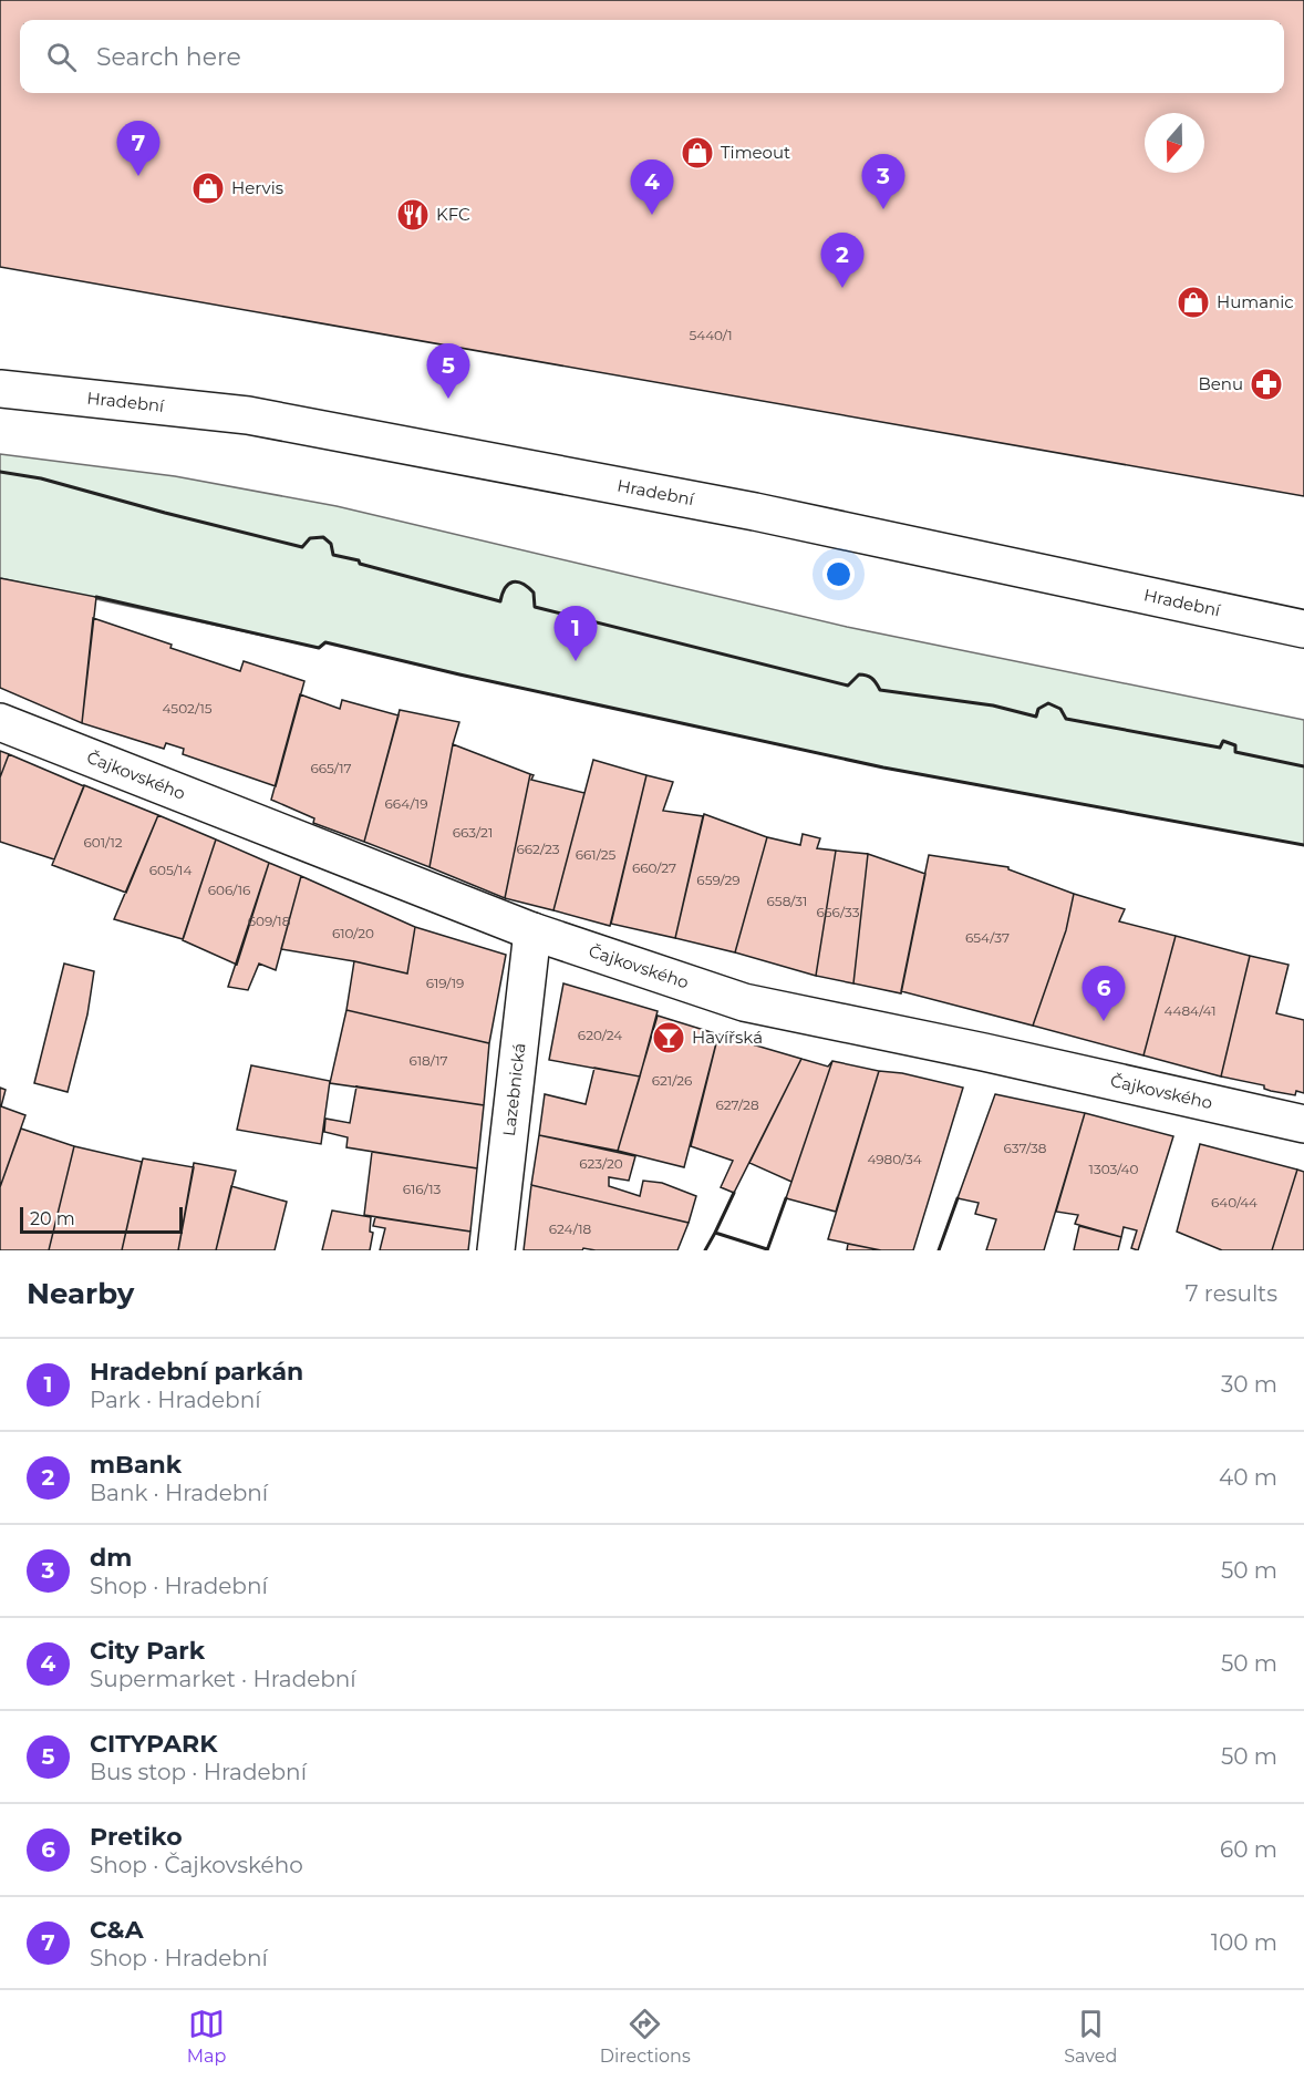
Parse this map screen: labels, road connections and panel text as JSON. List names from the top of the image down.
{
  "streets": {
    "street": ["Hradební", "Čajkovského", "Lazebnická"]
  },
  "crossings": [
    ["Čajkovského", "Lazebnická"]
  ],
  "places": {
    "shop": ["Timeout", "Hervis", "Humanic"],
    "restaurant": ["KFC"],
    "pharmacy": ["Benu"],
    "bar": ["Havířská"]
  },
  "house_numbers": [
    "5440/1",
    "4502/15",
    "665/17",
    "664/19",
    "663/21",
    "601/12",
    "662/23",
    "661/25",
    "660/27",
    "605/14",
    "659/29",
    "606/16",
    "658/31",
    "656/33",
    "609/18",
    "610/20",
    "654/37",
    "619/19",
    "4484/41",
    "620/24",
    "618/17",
    "621/26",
    "627/28",
    "637/38",
    "4980/34",
    "623/20",
    "1303/40",
    "616/13",
    "640/44",
    "624/18"
  ],
  "scale_bar": "20 m",
  "north": "bottom",
  "page": {
    "search": "Search here",
    "pins": [
      "7",
      "3",
      "4",
      "2",
      "5",
      "1",
      "6"
    ],
    "scale": "20 m",
    "heading": ["Nearby", "7 results"],
    "list": [
      {
        "mark": "1",
        "name": "Hradební parkán",
        "note": "Park · Hradební",
        "value": "30 m"
      },
      {
        "mark": "2",
        "name": "mBank",
        "note": "Bank · Hradební",
        "value": "40 m"
      },
      {
        "mark": "3",
        "name": "dm",
        "note": "Shop · Hradební",
        "value": "50 m"
      },
      {
        "mark": "4",
        "name": "City Park",
        "note": "Supermarket · Hradební",
        "value": "50 m"
      },
      {
        "mark": "5",
        "name": "CITYPARK",
        "note": "Bus stop · Hradební",
        "value": "50 m"
      },
      {
        "mark": "6",
        "name": "Pretiko",
        "note": "Shop · Čajkovského",
        "value": "60 m"
      },
      {
        "mark": "7",
        "name": "C&A",
        "note": "Shop · Hradební",
        "value": "100 m"
      }
    ],
    "nav": ["Map", "Directions", "Saved"]
  }
}
